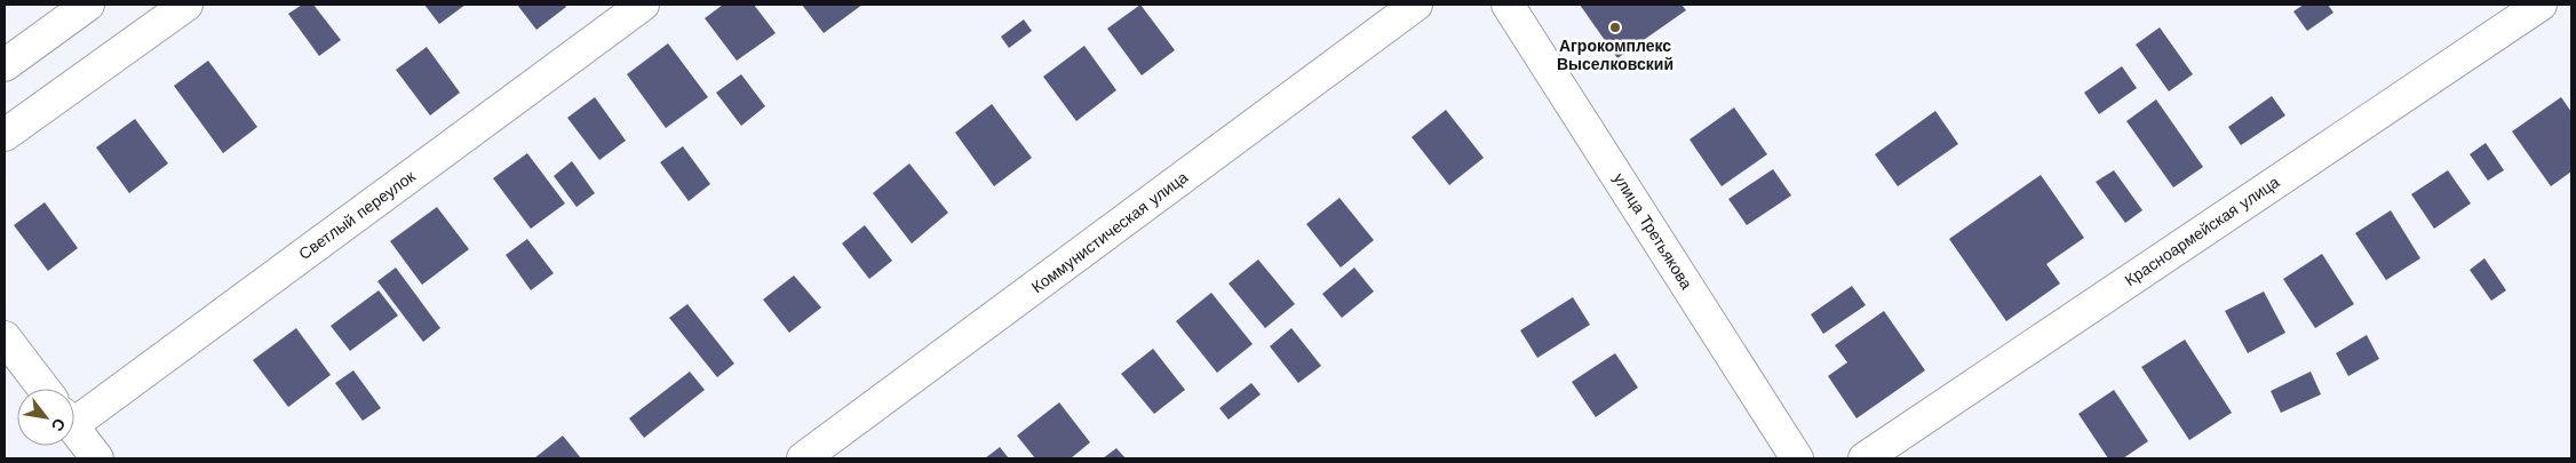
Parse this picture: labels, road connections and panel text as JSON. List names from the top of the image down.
{
  "streets": {
    "street": [
      "Светлый переулок",
      "улица Третьякова",
      "Красноармейская улица",
      "Коммунистическая улица"
    ]
  },
  "places": ["Агрокомплекс Выселковский"],
  "north": "bottom right"
}
